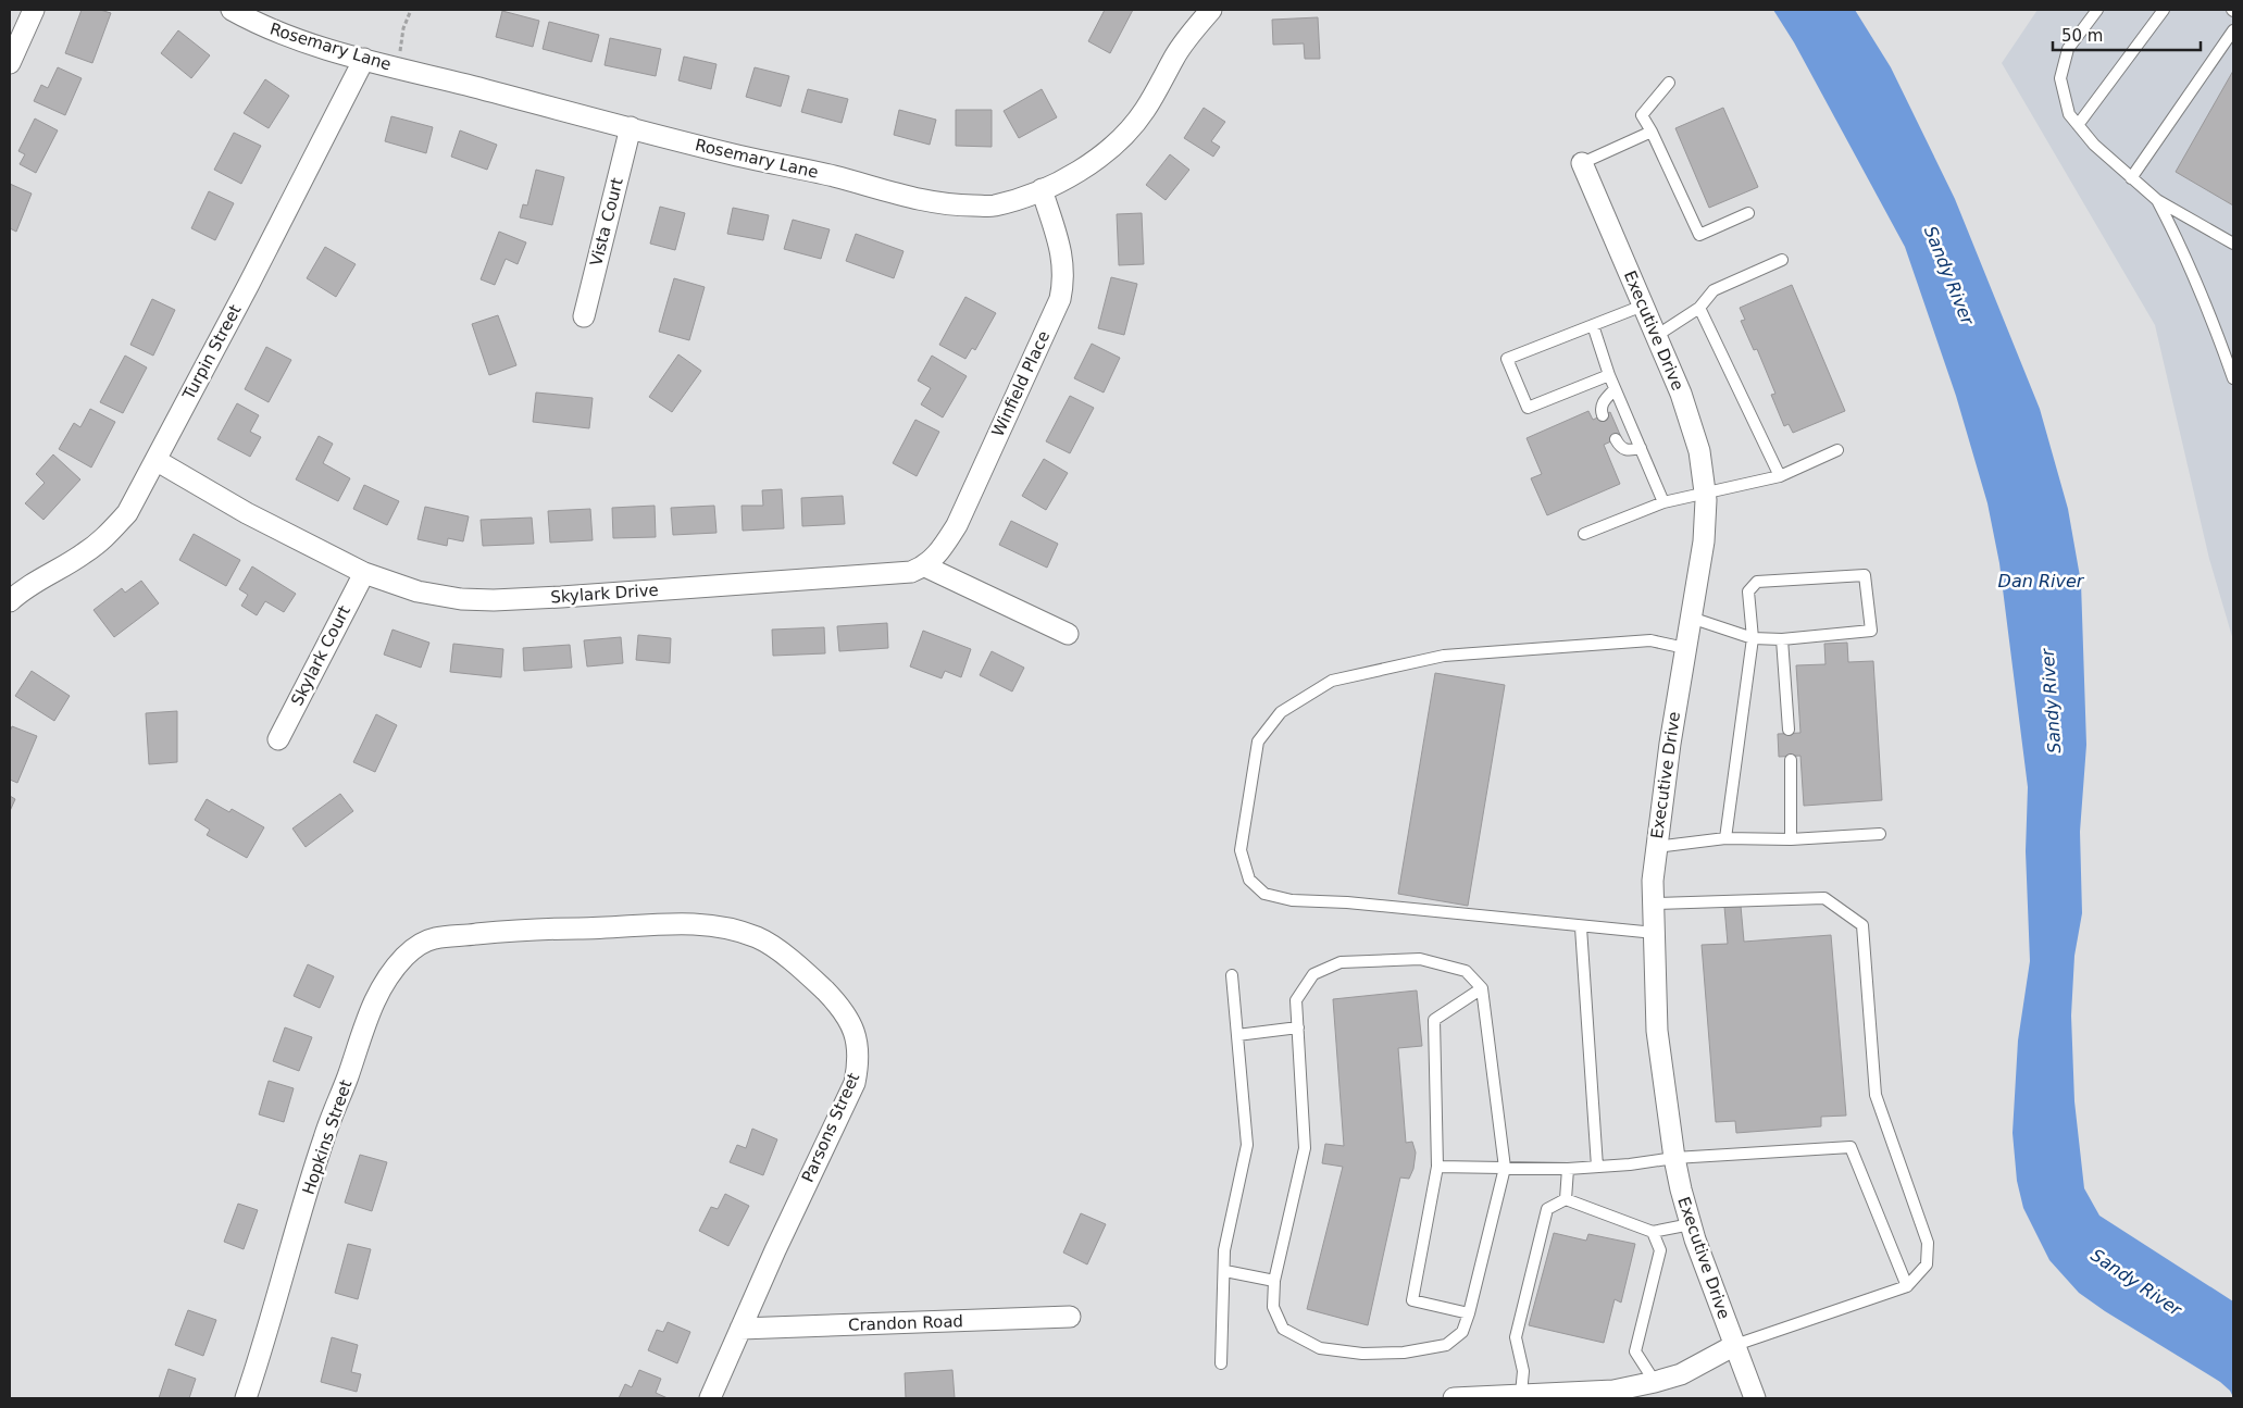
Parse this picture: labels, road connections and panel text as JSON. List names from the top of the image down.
{
  "streets": {
    "street": [
      "Rosemary Lane",
      "Vista Court",
      "Executive Drive",
      "Turpin Street",
      "Winfield Place",
      "Skylark Drive",
      "Skylark Court",
      "Parsons Street",
      "Hopkins Street",
      "Crandon Road"
    ]
  },
  "crossings": [
    ["Rosemary Lane", "Vista Court"],
    ["Rosemary Lane", "Turpin Street"],
    ["Rosemary Lane", "Winfield Place"],
    ["Turpin Street", "Skylark Drive"],
    ["Winfield Place", "Skylark Drive"],
    ["Skylark Drive", "Skylark Court"],
    ["Parsons Street", "Hopkins Street"],
    ["Parsons Street", "Crandon Road"]
  ],
  "water": ["Sandy River", "Dan River"],
  "scale_bar": "50 m"
}
